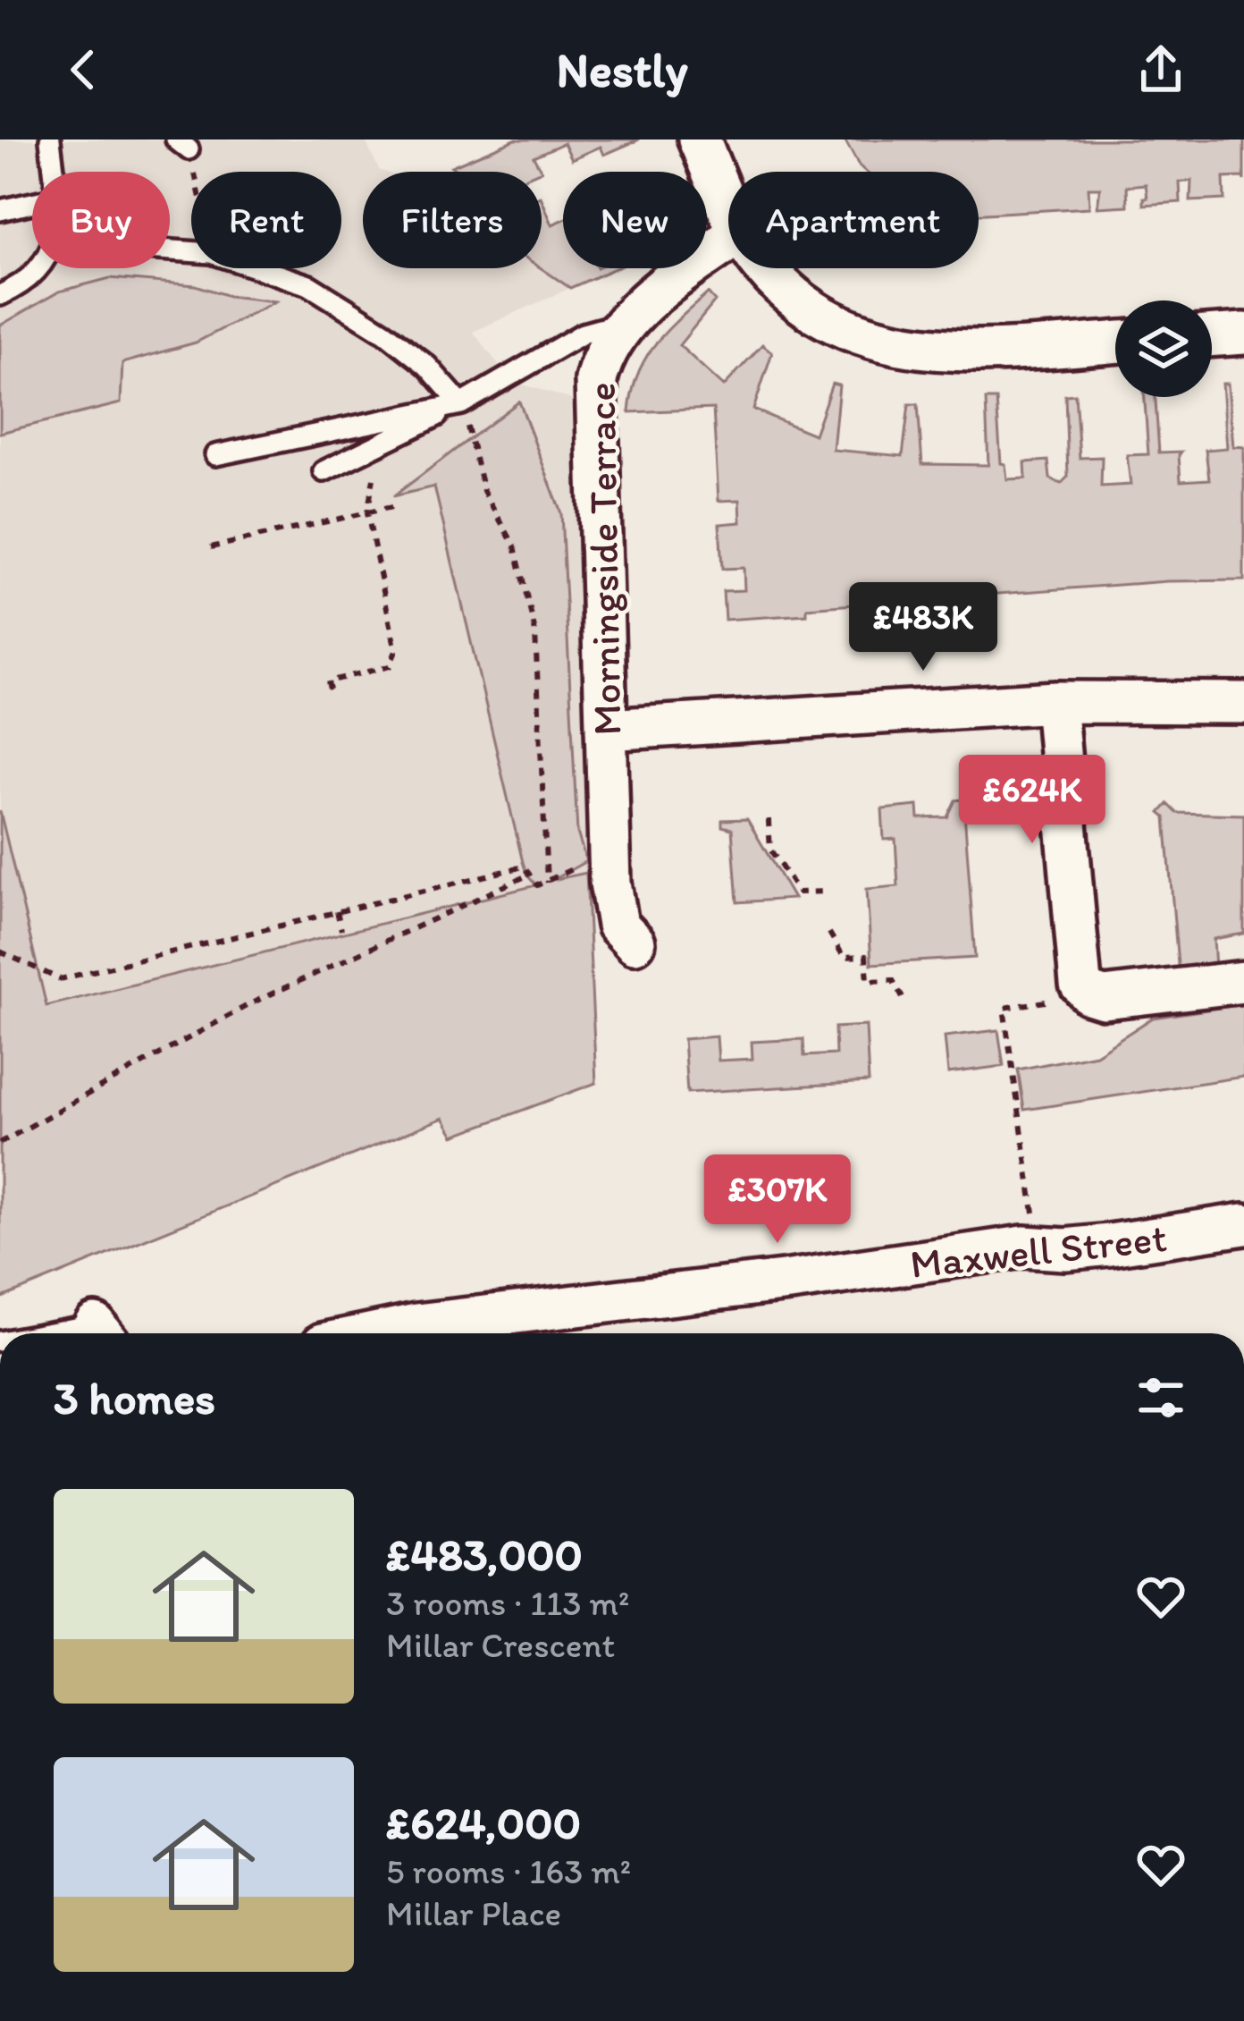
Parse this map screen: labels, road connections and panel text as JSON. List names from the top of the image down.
{
  "streets": {
    "street": ["Morningside Terrace", "Maxwell Street"]
  },
  "page": {
    "header": "Nestly",
    "chip": [
      "Buy",
      "Rent",
      "Filters",
      "New",
      "Apartment"
    ],
    "price": ["£483K", "£624K", "£307K"],
    "heading": "3 homes",
    "list": [
      {
        "name": "£483,000",
        "note": "3 rooms · 113 m² · Millar Crescent"
      },
      {
        "name": "£624,000",
        "note": "5 rooms · 163 m² · Millar Place"
      }
    ]
  }
}
